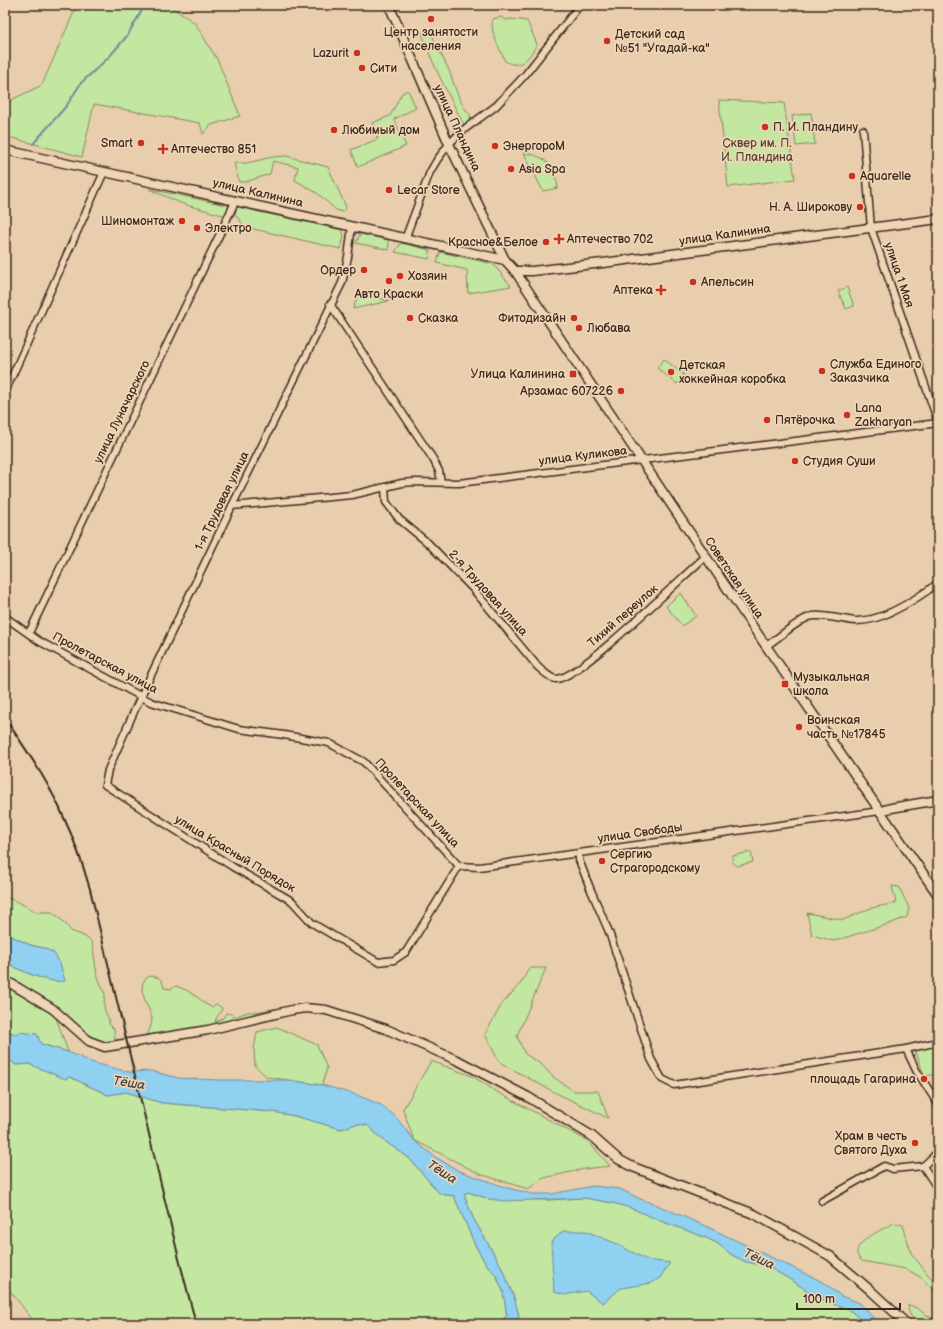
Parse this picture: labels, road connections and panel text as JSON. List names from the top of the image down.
{
  "streets": {
    "street": [
      "улица Пландина",
      "улица Калинина",
      "улица 1 Мая",
      "улица Луначарского",
      "улица Куликова",
      "1-я Трудовая улица",
      "Советская улица",
      "2-я Трудовая улица",
      "Тихий переулок",
      "Пролетарская улица",
      "улица Свободы",
      "улица Красный Порядок"
    ]
  },
  "crossings": [
    ["улица Пландина", "улица Калинина"],
    ["улица Пландина", "Советская улица"],
    ["улица Калинина", "улица 1 Мая"],
    ["улица Калинина", "улица Луначарского"],
    ["улица Калинина", "1-я Трудовая улица"],
    ["улица Калинина", "Советская улица"],
    ["улица 1 Мая", "улица Куликова"],
    ["улица Луначарского", "Пролетарская улица"],
    ["улица Куликова", "1-я Трудовая улица"],
    ["улица Куликова", "Советская улица"],
    ["улица Куликова", "2-я Трудовая улица"],
    ["1-я Трудовая улица", "Пролетарская улица"],
    ["1-я Трудовая улица", "улица Красный Порядок"],
    ["Советская улица", "Тихий переулок"],
    ["Советская улица", "улица Свободы"],
    ["2-я Трудовая улица", "Тихий переулок"],
    ["Пролетарская улица", "улица Свободы"],
    ["Пролетарская улица", "улица Красный Порядок"],
    ["улица Свободы", "улица Красный Порядок"]
  ],
  "water": ["Тёша"],
  "parks": ["Сквер им. П. И. Пландина"],
  "places": {
    "other": [
      "Центр занятости населения",
      "Детский сад №51 \"Угадай-ка\"",
      "Lazurit",
      "Сити",
      "П. И. Пландину",
      "Любимый дом",
      "Smart",
      "ЭнергороМ",
      "Asia Spa",
      "Aquarelle",
      "Lecar Store",
      "Н. А. Широкову",
      "Шиномонтаж",
      "Электро",
      "Красное&Белое",
      "Ордер",
      "Хозяин",
      "Авто Краски",
      "Апельсин",
      "Сказка",
      "Фитодизайн",
      "Любава",
      "Служба Единого Заказчика",
      "Детская хоккейная коробка",
      "Арзамас 607226",
      "Lana Zakharyan",
      "Пятёрочка",
      "Студия Суши",
      "Воинская часть №17845",
      "Сергию Страгородскому",
      "площадь Гагарина",
      "Храм в честь Святого Духа"
    ],
    "health": ["Аптечество 851", "Аптечество 702", "Аптека"],
    "transit": ["Улица Калинина", "Музыкальная школа"]
  },
  "scale_bar": "100 m"
}
